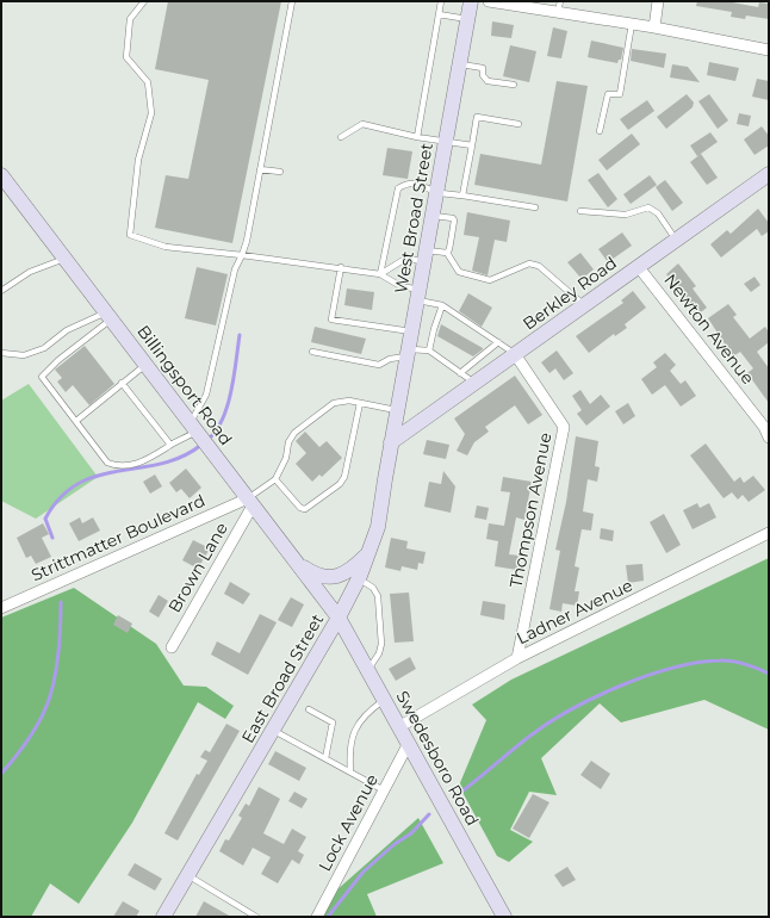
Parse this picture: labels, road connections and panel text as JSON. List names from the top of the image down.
{
  "streets": {
    "main road": [
      "West Broad Street",
      "Berkley Road",
      "Billingsport Road",
      "East Broad Street",
      "Swedesboro Road"
    ],
    "street": [
      "Newton Avenue",
      "Thompson Avenue",
      "Strittmatter Boulevard",
      "Brown Lane",
      "Ladner Avenue",
      "Lock Avenue"
    ]
  },
  "crossings": [
    ["West Broad Street", "Berkley Road"],
    ["West Broad Street", "East Broad Street"],
    ["Berkley Road", "Newton Avenue"],
    ["Berkley Road", "Thompson Avenue"],
    ["Berkley Road", "East Broad Street"],
    ["Billingsport Road", "Strittmatter Boulevard"],
    ["Billingsport Road", "Brown Lane"],
    ["Billingsport Road", "East Broad Street"],
    ["Billingsport Road", "Swedesboro Road"],
    ["Thompson Avenue", "Ladner Avenue"],
    ["Strittmatter Boulevard", "Brown Lane"],
    ["Ladner Avenue", "Swedesboro Road"],
    ["East Broad Street", "Swedesboro Road"],
    ["Swedesboro Road", "Lock Avenue"]
  ]
}
